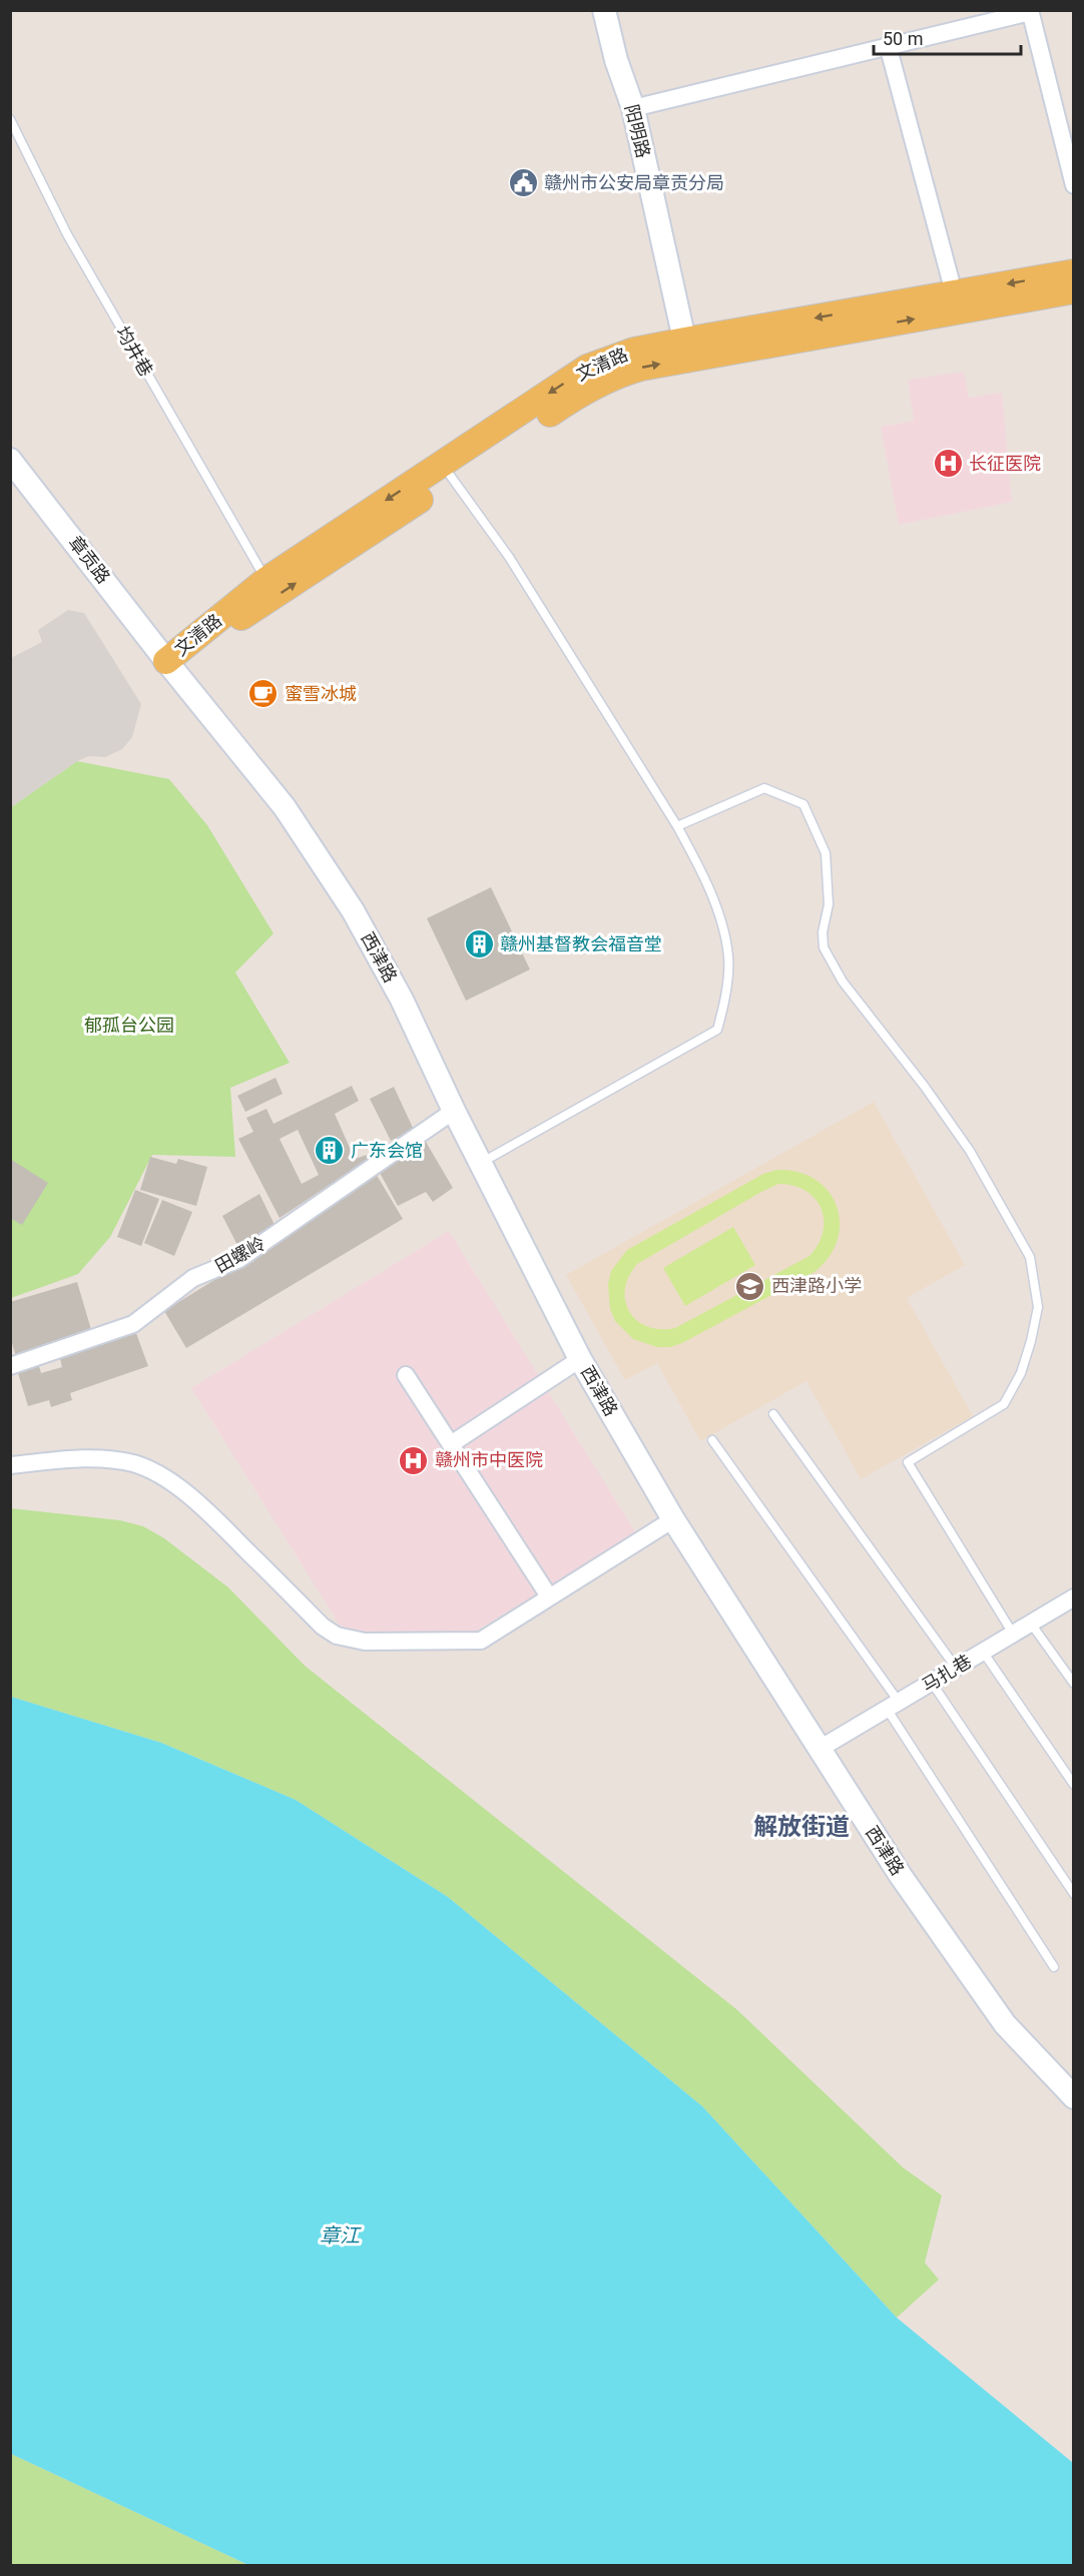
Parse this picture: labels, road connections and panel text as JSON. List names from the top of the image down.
{
  "streets": {
    "main road": [
      "阳明路",
      "文清路",
      "章贡路",
      "西津路"
    ],
    "street": ["田螺岭", "马扎巷"],
    "lane": ["均井巷"]
  },
  "crossings": [
    ["阳明路", "文清路"],
    ["均井巷", "文清路"],
    ["文清路", "章贡路"],
    ["文清路", "西津路"],
    ["章贡路", "西津路"],
    ["西津路", "田螺岭"],
    ["西津路", "马扎巷"]
  ],
  "districts": ["解放街道"],
  "water": ["章江"],
  "parks": ["郁孤台公园"],
  "places": {
    "public building": ["赣州市公安局章贡分局"],
    "hospital": ["长征医院", "赣州市中医院"],
    "cafe": ["蜜雪冰城"],
    "building": ["赣州基督教会福音堂", "广东会馆"],
    "school or university": ["西津路小学"]
  },
  "scale_bar": "50 m"
}
